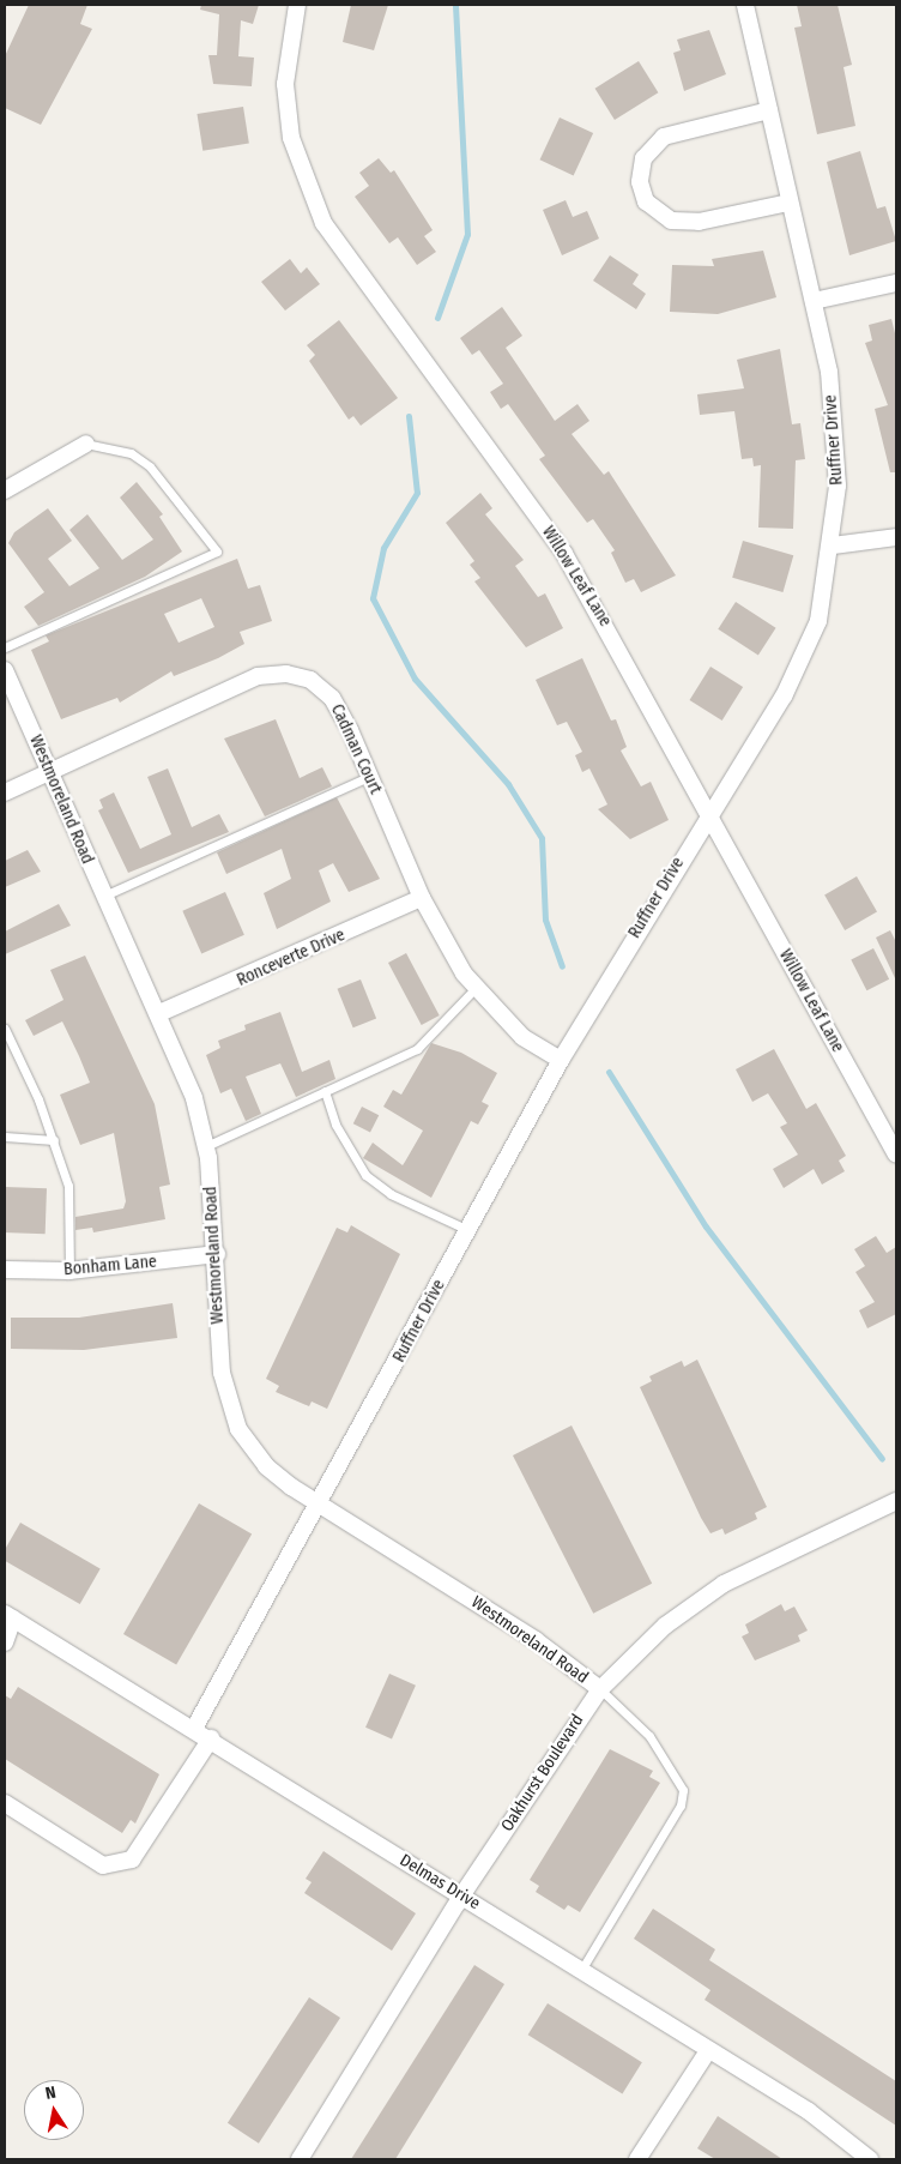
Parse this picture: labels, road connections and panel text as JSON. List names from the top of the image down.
{
  "streets": {
    "street": [
      "Ruffner Drive",
      "Willow Leaf Lane",
      "Cadman Court",
      "Westmoreland Road",
      "Ronceverte Drive",
      "Bonham Lane",
      "Oakhurst Boulevard",
      "Delmas Drive"
    ]
  },
  "crossings": [
    ["Ruffner Drive", "Willow Leaf Lane"],
    ["Ruffner Drive", "Cadman Court"],
    ["Ruffner Drive", "Westmoreland Road"],
    ["Ruffner Drive", "Delmas Drive"],
    ["Cadman Court", "Westmoreland Road"],
    ["Cadman Court", "Ronceverte Drive"],
    ["Westmoreland Road", "Ronceverte Drive"],
    ["Westmoreland Road", "Bonham Lane"],
    ["Westmoreland Road", "Oakhurst Boulevard"],
    ["Oakhurst Boulevard", "Delmas Drive"]
  ],
  "north": "top"
}
